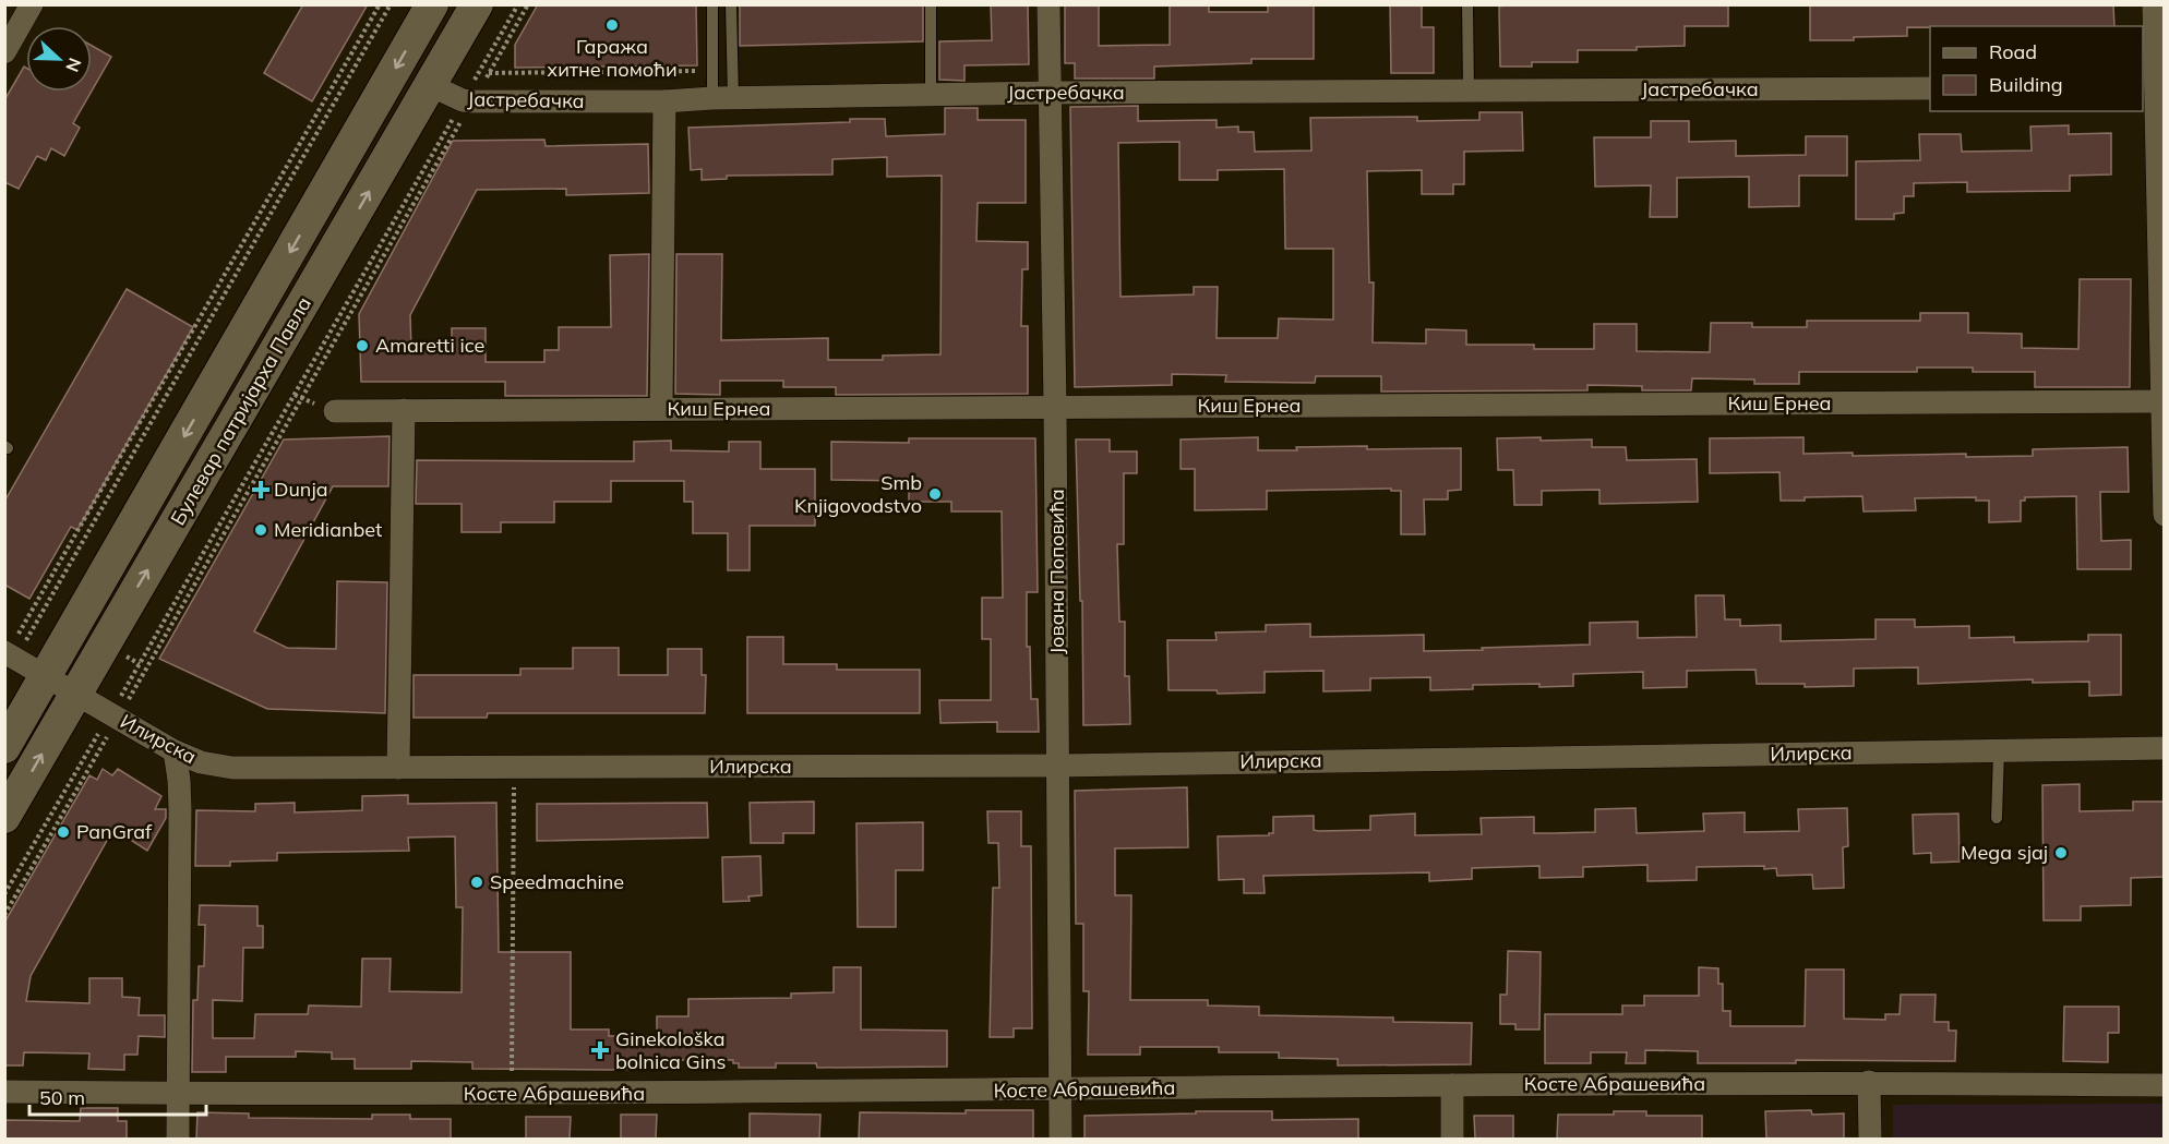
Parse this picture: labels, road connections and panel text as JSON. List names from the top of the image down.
{
  "streets": {
    "main road": ["Булевар патријарха Павла"],
    "street": [
      "Јастребачка",
      "Киш Ернеа",
      "Јована Поповића",
      "Илирска",
      "Косте Абрашевића"
    ]
  },
  "crossings": [
    ["Јастребачка", "Булевар патријарха Павла"],
    ["Јастребачка", "Јована Поповића"],
    ["Киш Ернеа", "Јована Поповића"],
    ["Булевар патријарха Павла", "Илирска"],
    ["Јована Поповића", "Илирска"],
    ["Јована Поповића", "Косте Абрашевића"]
  ],
  "places": {
    "other": [
      "Гаража хитне помоћи",
      "Amaretti ice",
      "Smb Knjigovodstvo",
      "Meridianbet",
      "PanGraf",
      "Mega sjaj",
      "Speedmachine"
    ],
    "health": ["Dunja", "Ginekološka bolnica Gins"]
  },
  "legend": ["Road", "Building"],
  "scale_bar": "50 m",
  "north": "right"
}
